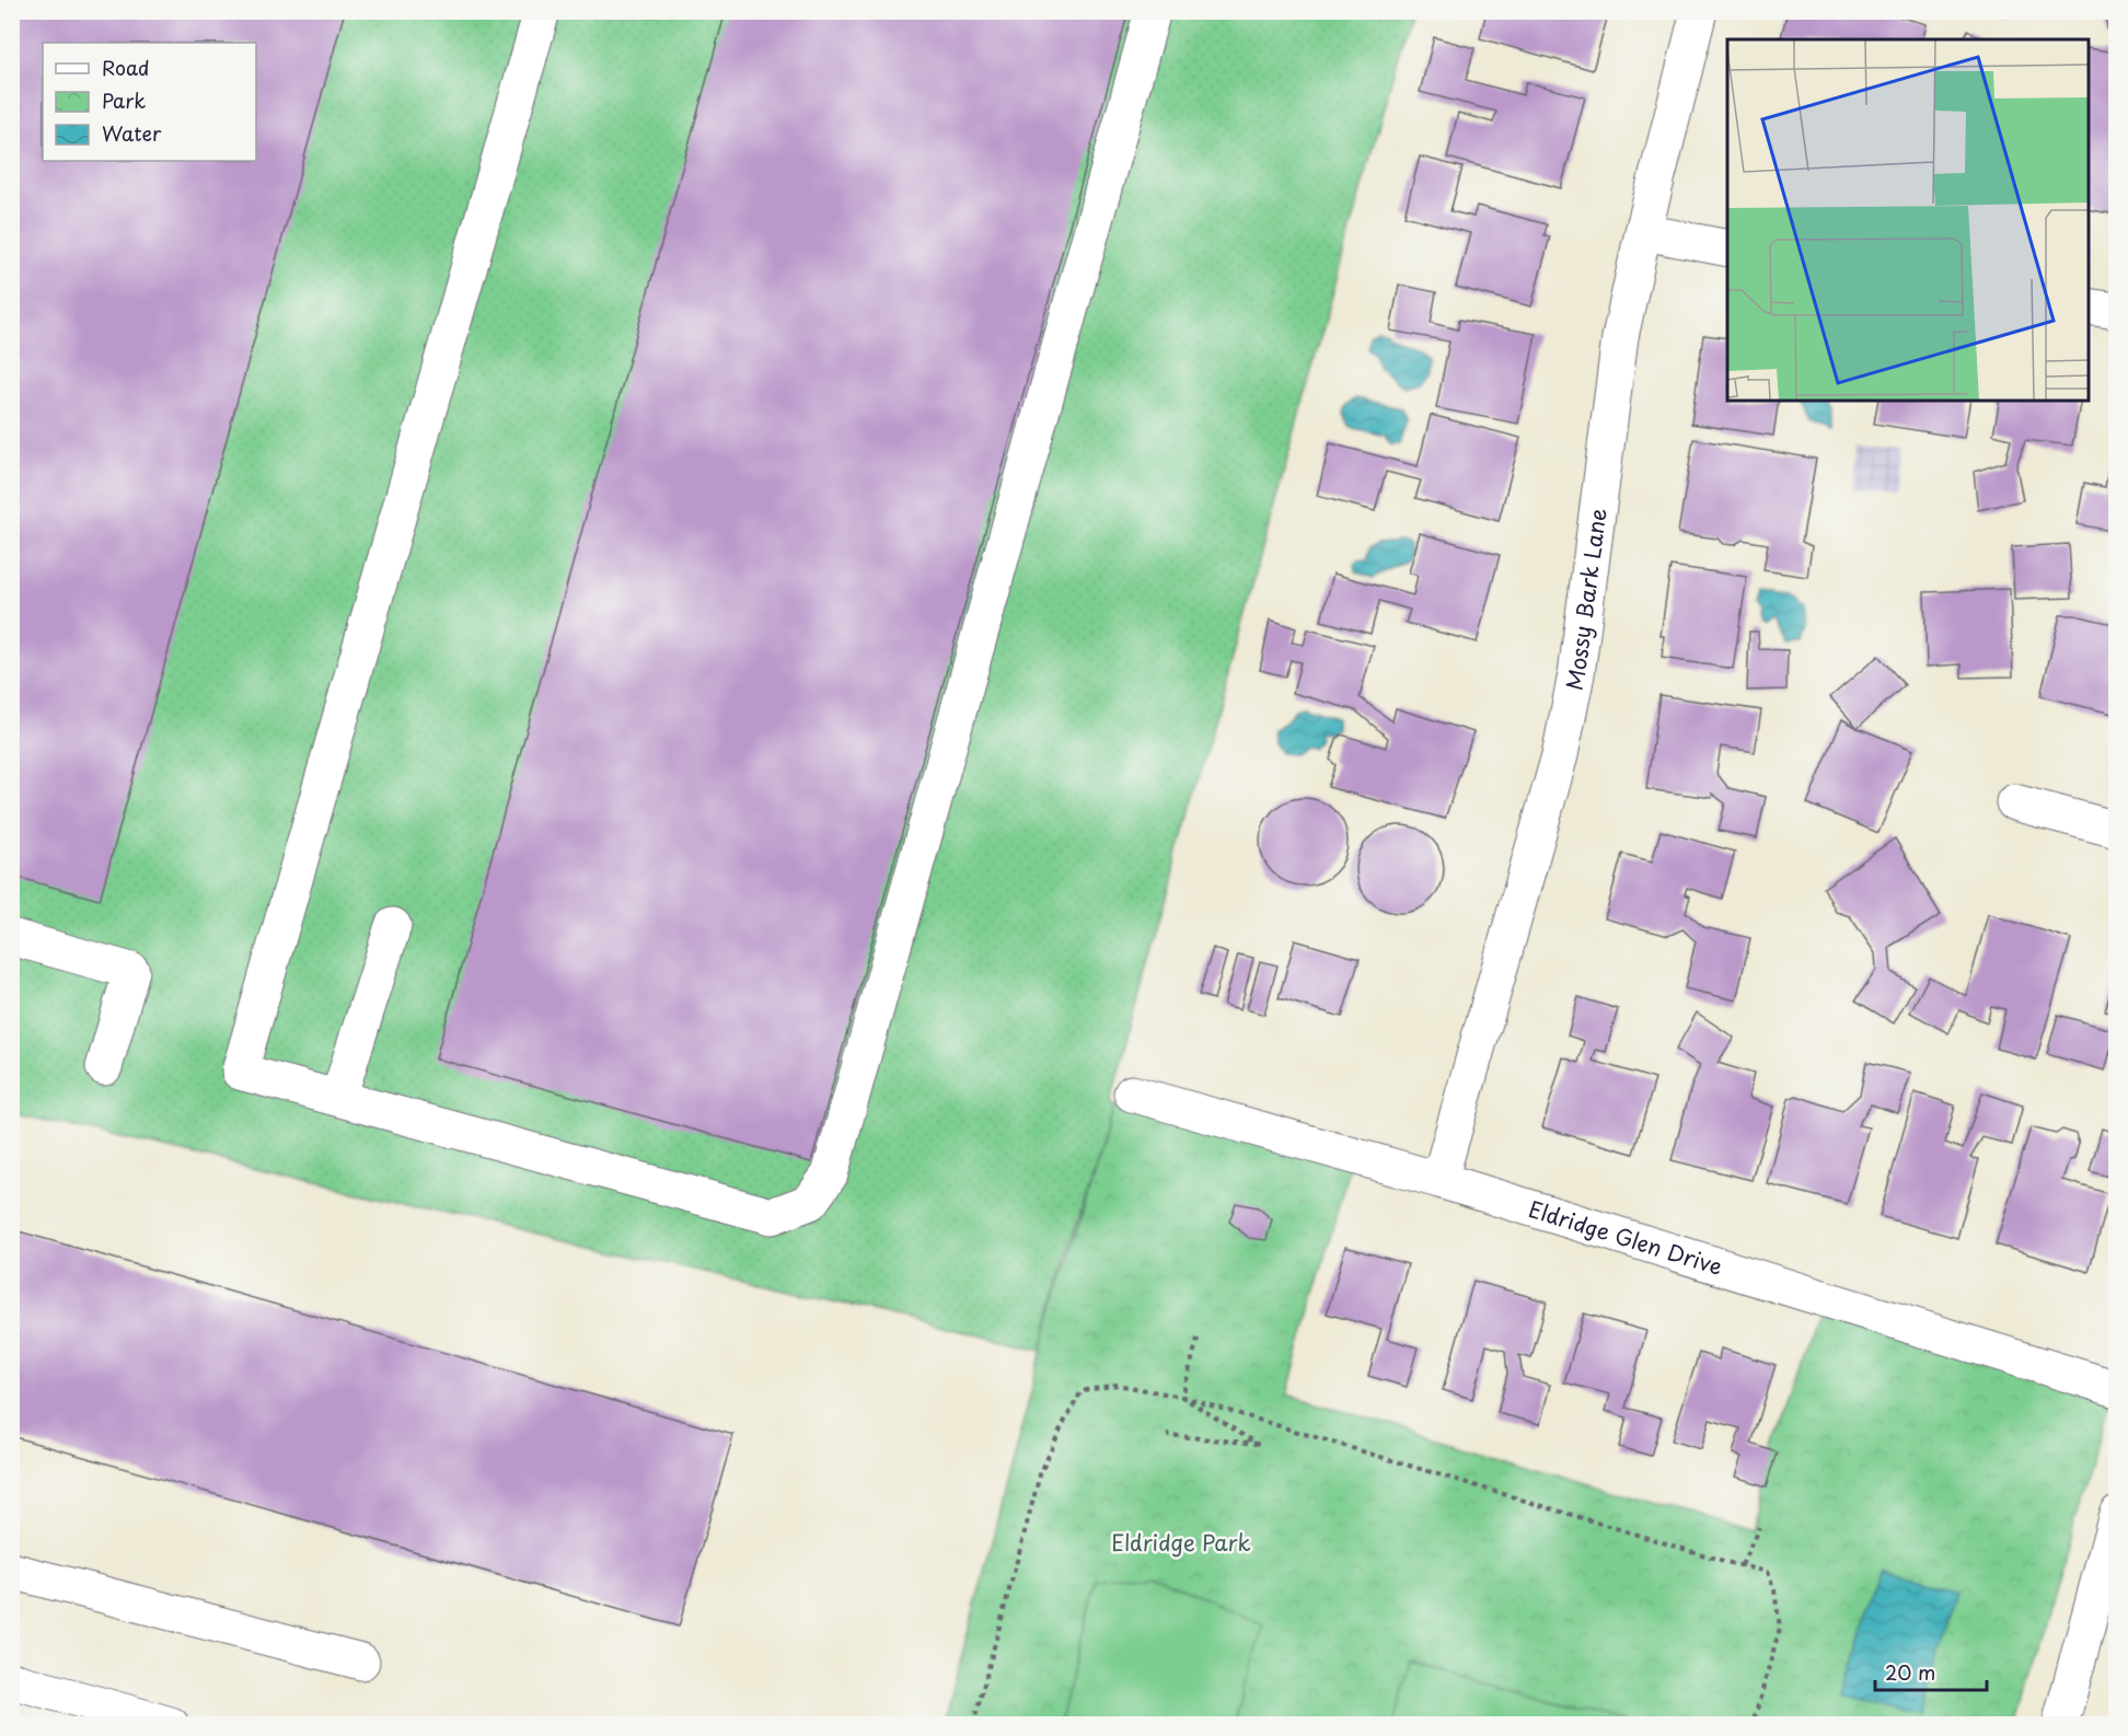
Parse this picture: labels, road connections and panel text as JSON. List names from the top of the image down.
{
  "streets": {
    "street": ["Mossy Bark Lane", "Eldridge Glen Drive"]
  },
  "crossings": [
    ["Mossy Bark Lane", "Eldridge Glen Drive"]
  ],
  "parks": ["Eldridge Park"],
  "legend": ["Road", "Park", "Water"],
  "scale_bar": "20 m"
}
